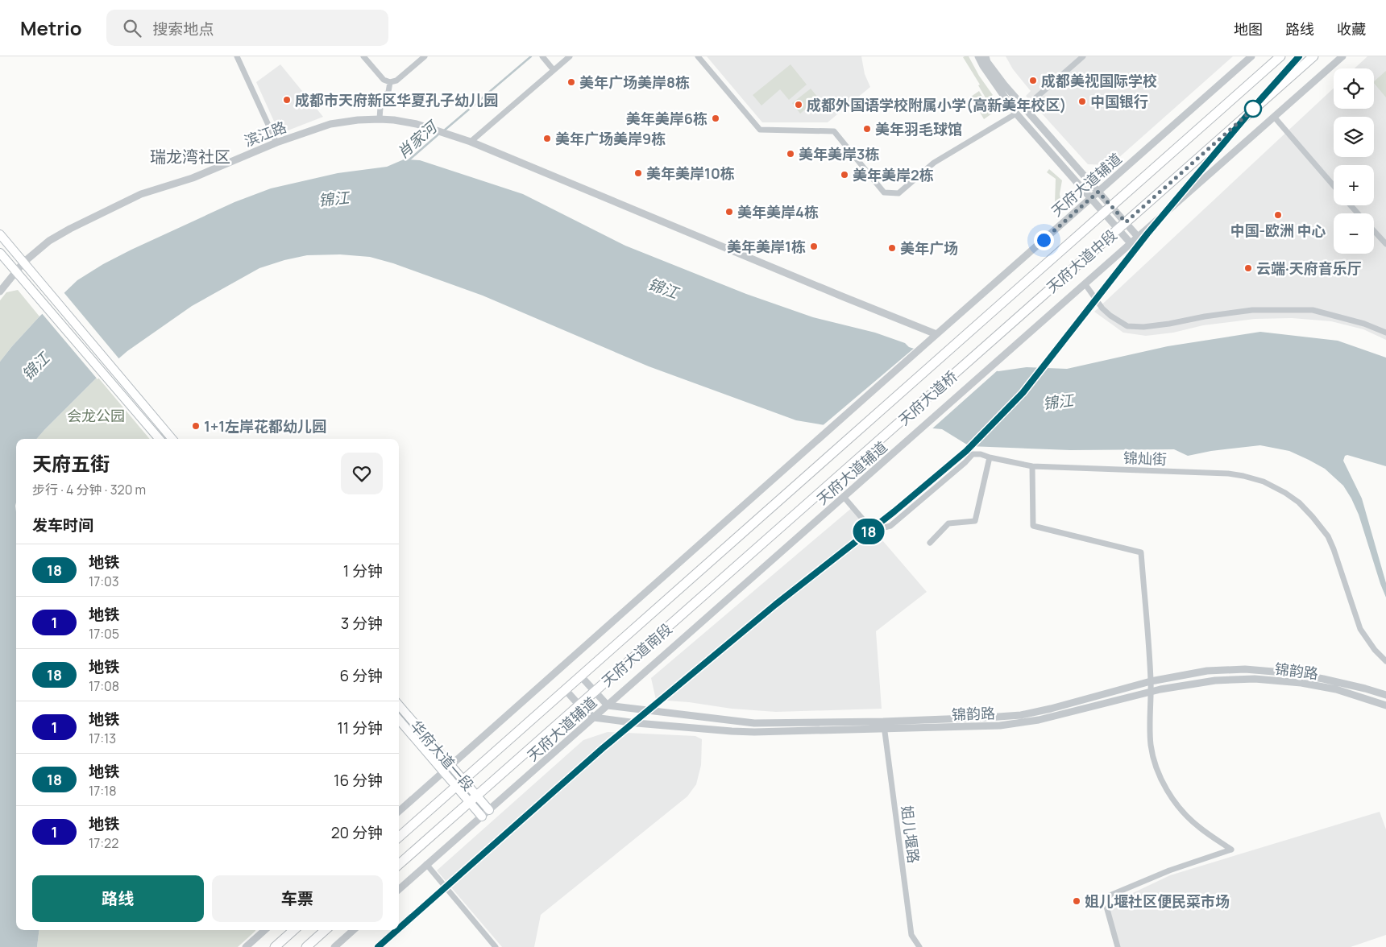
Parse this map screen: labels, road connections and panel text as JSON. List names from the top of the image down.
{
  "streets": {
    "main road": [
      "天府大道中段",
      "天府大道桥",
      "天府大道南段",
      "华府大道一段"
    ],
    "street": [
      "滨江路",
      "天府大道辅道",
      "锦灿街",
      "锦韵路",
      "姐儿堰路"
    ]
  },
  "crossings": [
    ["滨江路", "天府大道辅道"],
    ["天府大道辅道", "锦灿街"],
    ["天府大道辅道", "锦韵路"],
    ["天府大道辅道", "华府大道一段"],
    ["天府大道中段", "天府大道桥"],
    ["天府大道中段", "天府大道南段"],
    ["天府大道桥", "天府大道南段"],
    ["天府大道南段", "华府大道一段"],
    ["锦韵路", "姐儿堰路"]
  ],
  "districts": ["瑞龙湾社区"],
  "water": ["肖家河", "锦江"],
  "parks": ["会龙公园"],
  "places": [
    "成都美视国际学校",
    "美年广场美岸8栋",
    "成都市天府新区华夏孔子幼儿园",
    "中国银行",
    "成都外国语学校附属小学(高新美年校区)",
    "美年美岸6栋",
    "美年羽毛球馆",
    "美年广场美岸9栋",
    "美年美岸3栋",
    "美年美岸10栋",
    "美年美岸2栋",
    "美年美岸4栋",
    "中国-欧洲 中心",
    "美年美岸1栋",
    "美年广场",
    "云端·天府音乐厅",
    "1+1左岸花都幼儿园",
    "姐儿堰社区便民菜市场"
  ],
  "lines": ["metro line 18"],
  "page": {
    "header": "Metrio",
    "search": "搜索地点",
    "nav": ["地图", "路线", "收藏"],
    "on_map": "18",
    "map_buttons": ["+", "−"],
    "heading": [
      ["天府五街", "步行 · 4 分钟 · 320 m"],
      "发车时间"
    ],
    "list": [
      {
        "mark": "18",
        "name": "地铁",
        "note": "17:03",
        "value": "1 分钟"
      },
      {
        "mark": "1",
        "name": "地铁",
        "note": "17:05",
        "value": "3 分钟"
      },
      {
        "mark": "18",
        "name": "地铁",
        "note": "17:08",
        "value": "6 分钟"
      },
      {
        "mark": "1",
        "name": "地铁",
        "note": "17:13",
        "value": "11 分钟"
      },
      {
        "mark": "18",
        "name": "地铁",
        "note": "17:18",
        "value": "16 分钟"
      },
      {
        "mark": "1",
        "name": "地铁",
        "note": "17:22",
        "value": "20 分钟"
      }
    ],
    "buttons": ["路线", "车票"]
  }
}
